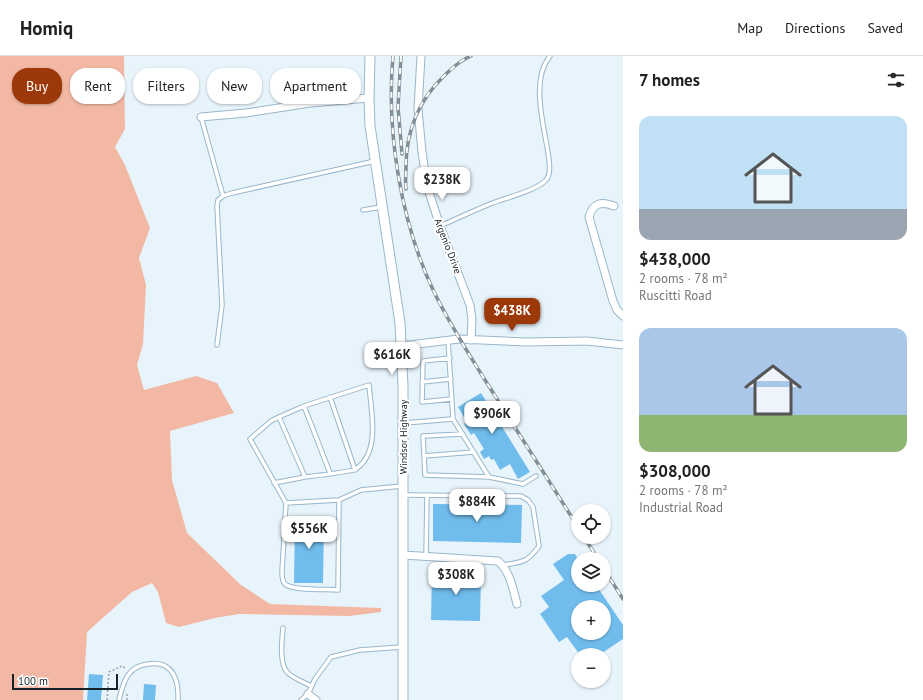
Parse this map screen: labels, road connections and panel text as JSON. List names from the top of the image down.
{
  "streets": {
    "main road": ["Windsor Highway"],
    "street": ["Argenio Drive"]
  },
  "scale_bar": "100 m",
  "page": {
    "header": "Homiq",
    "nav": ["Map", "Directions", "Saved"],
    "heading": "7 homes",
    "chip": [
      "Buy",
      "Rent",
      "Filters",
      "New",
      "Apartment"
    ],
    "list": [
      {
        "name": "$438,000",
        "note": "2 rooms · 78 m² · Ruscitti Road"
      },
      {
        "name": "$308,000",
        "note": "2 rooms · 78 m² · Industrial Road"
      }
    ],
    "price": [
      "$238K",
      "$438K",
      "$616K",
      "$906K",
      "$884K",
      "$556K",
      "$308K"
    ],
    "map_buttons": ["+", "−"],
    "scale": "100 m"
  }
}
